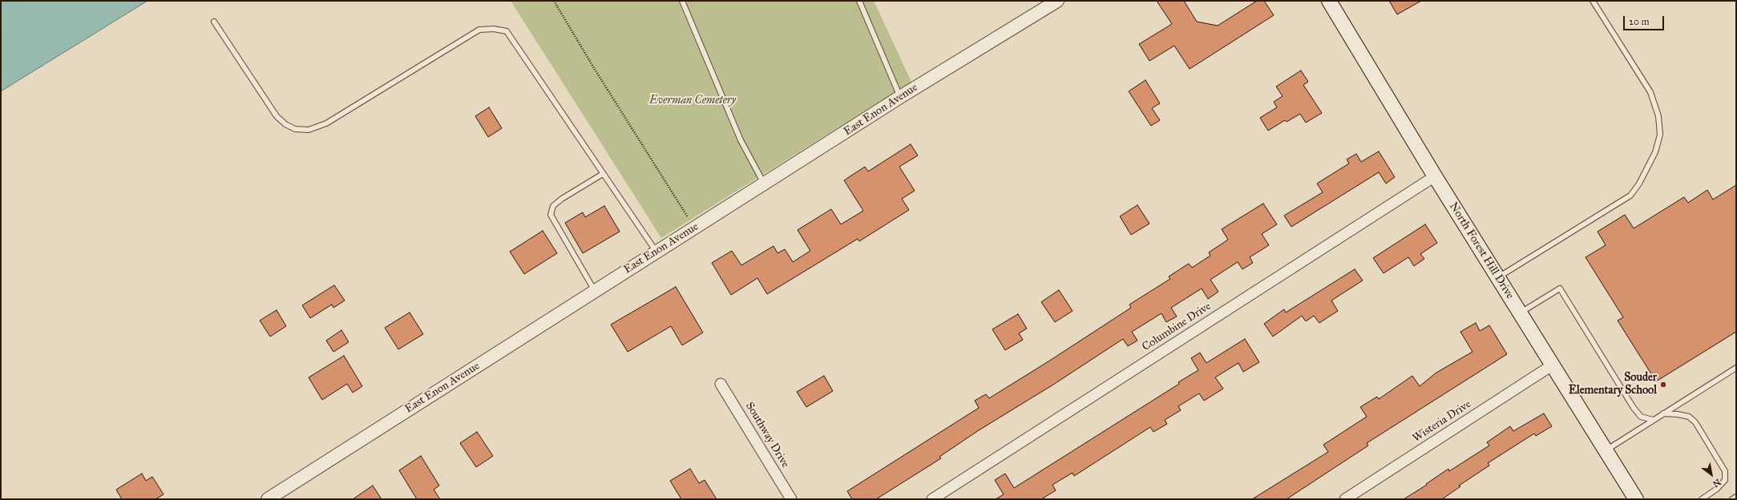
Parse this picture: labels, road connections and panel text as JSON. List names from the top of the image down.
{
  "streets": {
    "main road": ["North Forest Hill Drive"],
    "street": [
      "East Enon Avenue",
      "Columbine Drive",
      "Wisteria Drive",
      "Southway Drive"
    ]
  },
  "crossings": [
    ["North Forest Hill Drive", "Columbine Drive"],
    ["North Forest Hill Drive", "Wisteria Drive"]
  ],
  "parks": ["Everman Cemetery"],
  "places": ["Souder Elementary School"],
  "scale_bar": "20 m",
  "north": "bottom right"
}
